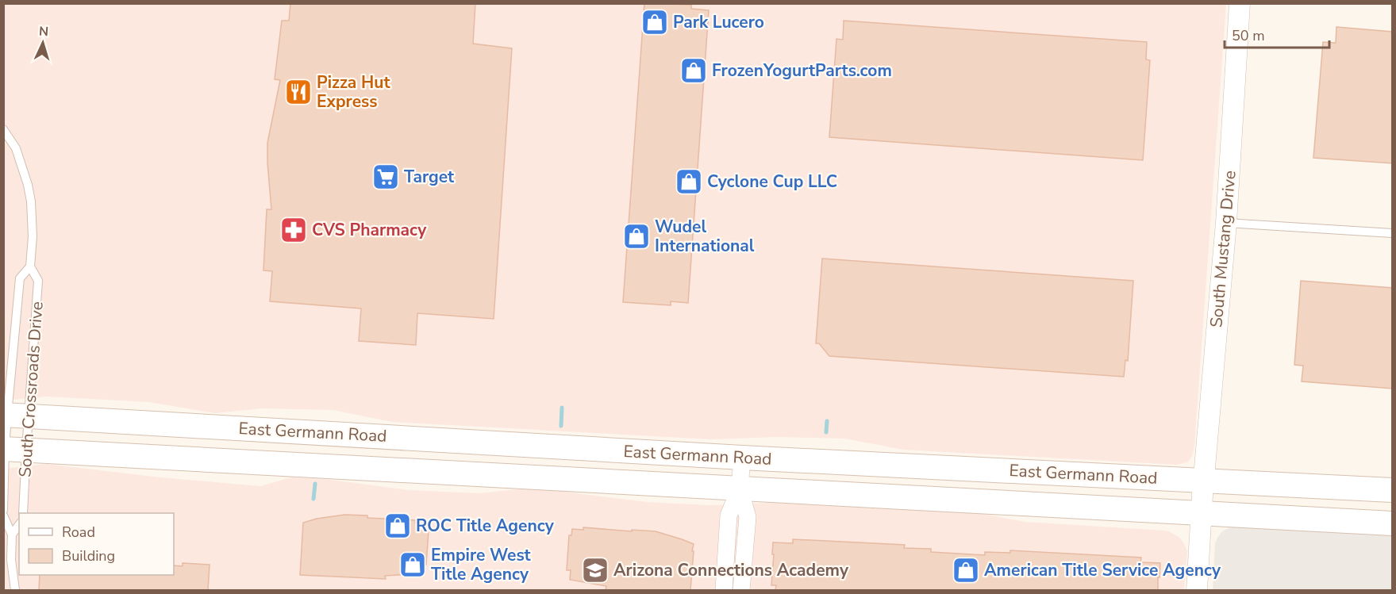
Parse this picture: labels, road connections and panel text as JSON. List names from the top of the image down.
{
  "streets": {
    "main road": ["East Germann Road"],
    "street": ["South Mustang Drive"],
    "lane": ["South Crossroads Drive"]
  },
  "crossings": [
    ["South Mustang Drive", "East Germann Road"],
    ["South Crossroads Drive", "East Germann Road"]
  ],
  "places": {
    "shop": [
      "Park Lucero",
      "FrozenYogurtParts.com",
      "Cyclone Cup LLC",
      "Wudel International",
      "ROC Title Agency",
      "Empire West Title Agency",
      "American Title Service Agency"
    ],
    "restaurant": ["Pizza Hut Express"],
    "supermarket": ["Target"],
    "pharmacy": ["CVS Pharmacy"],
    "school or university": ["Arizona Connections Academy"]
  },
  "legend": ["Road", "Building"],
  "scale_bar": "50 m",
  "north": "top"
}
